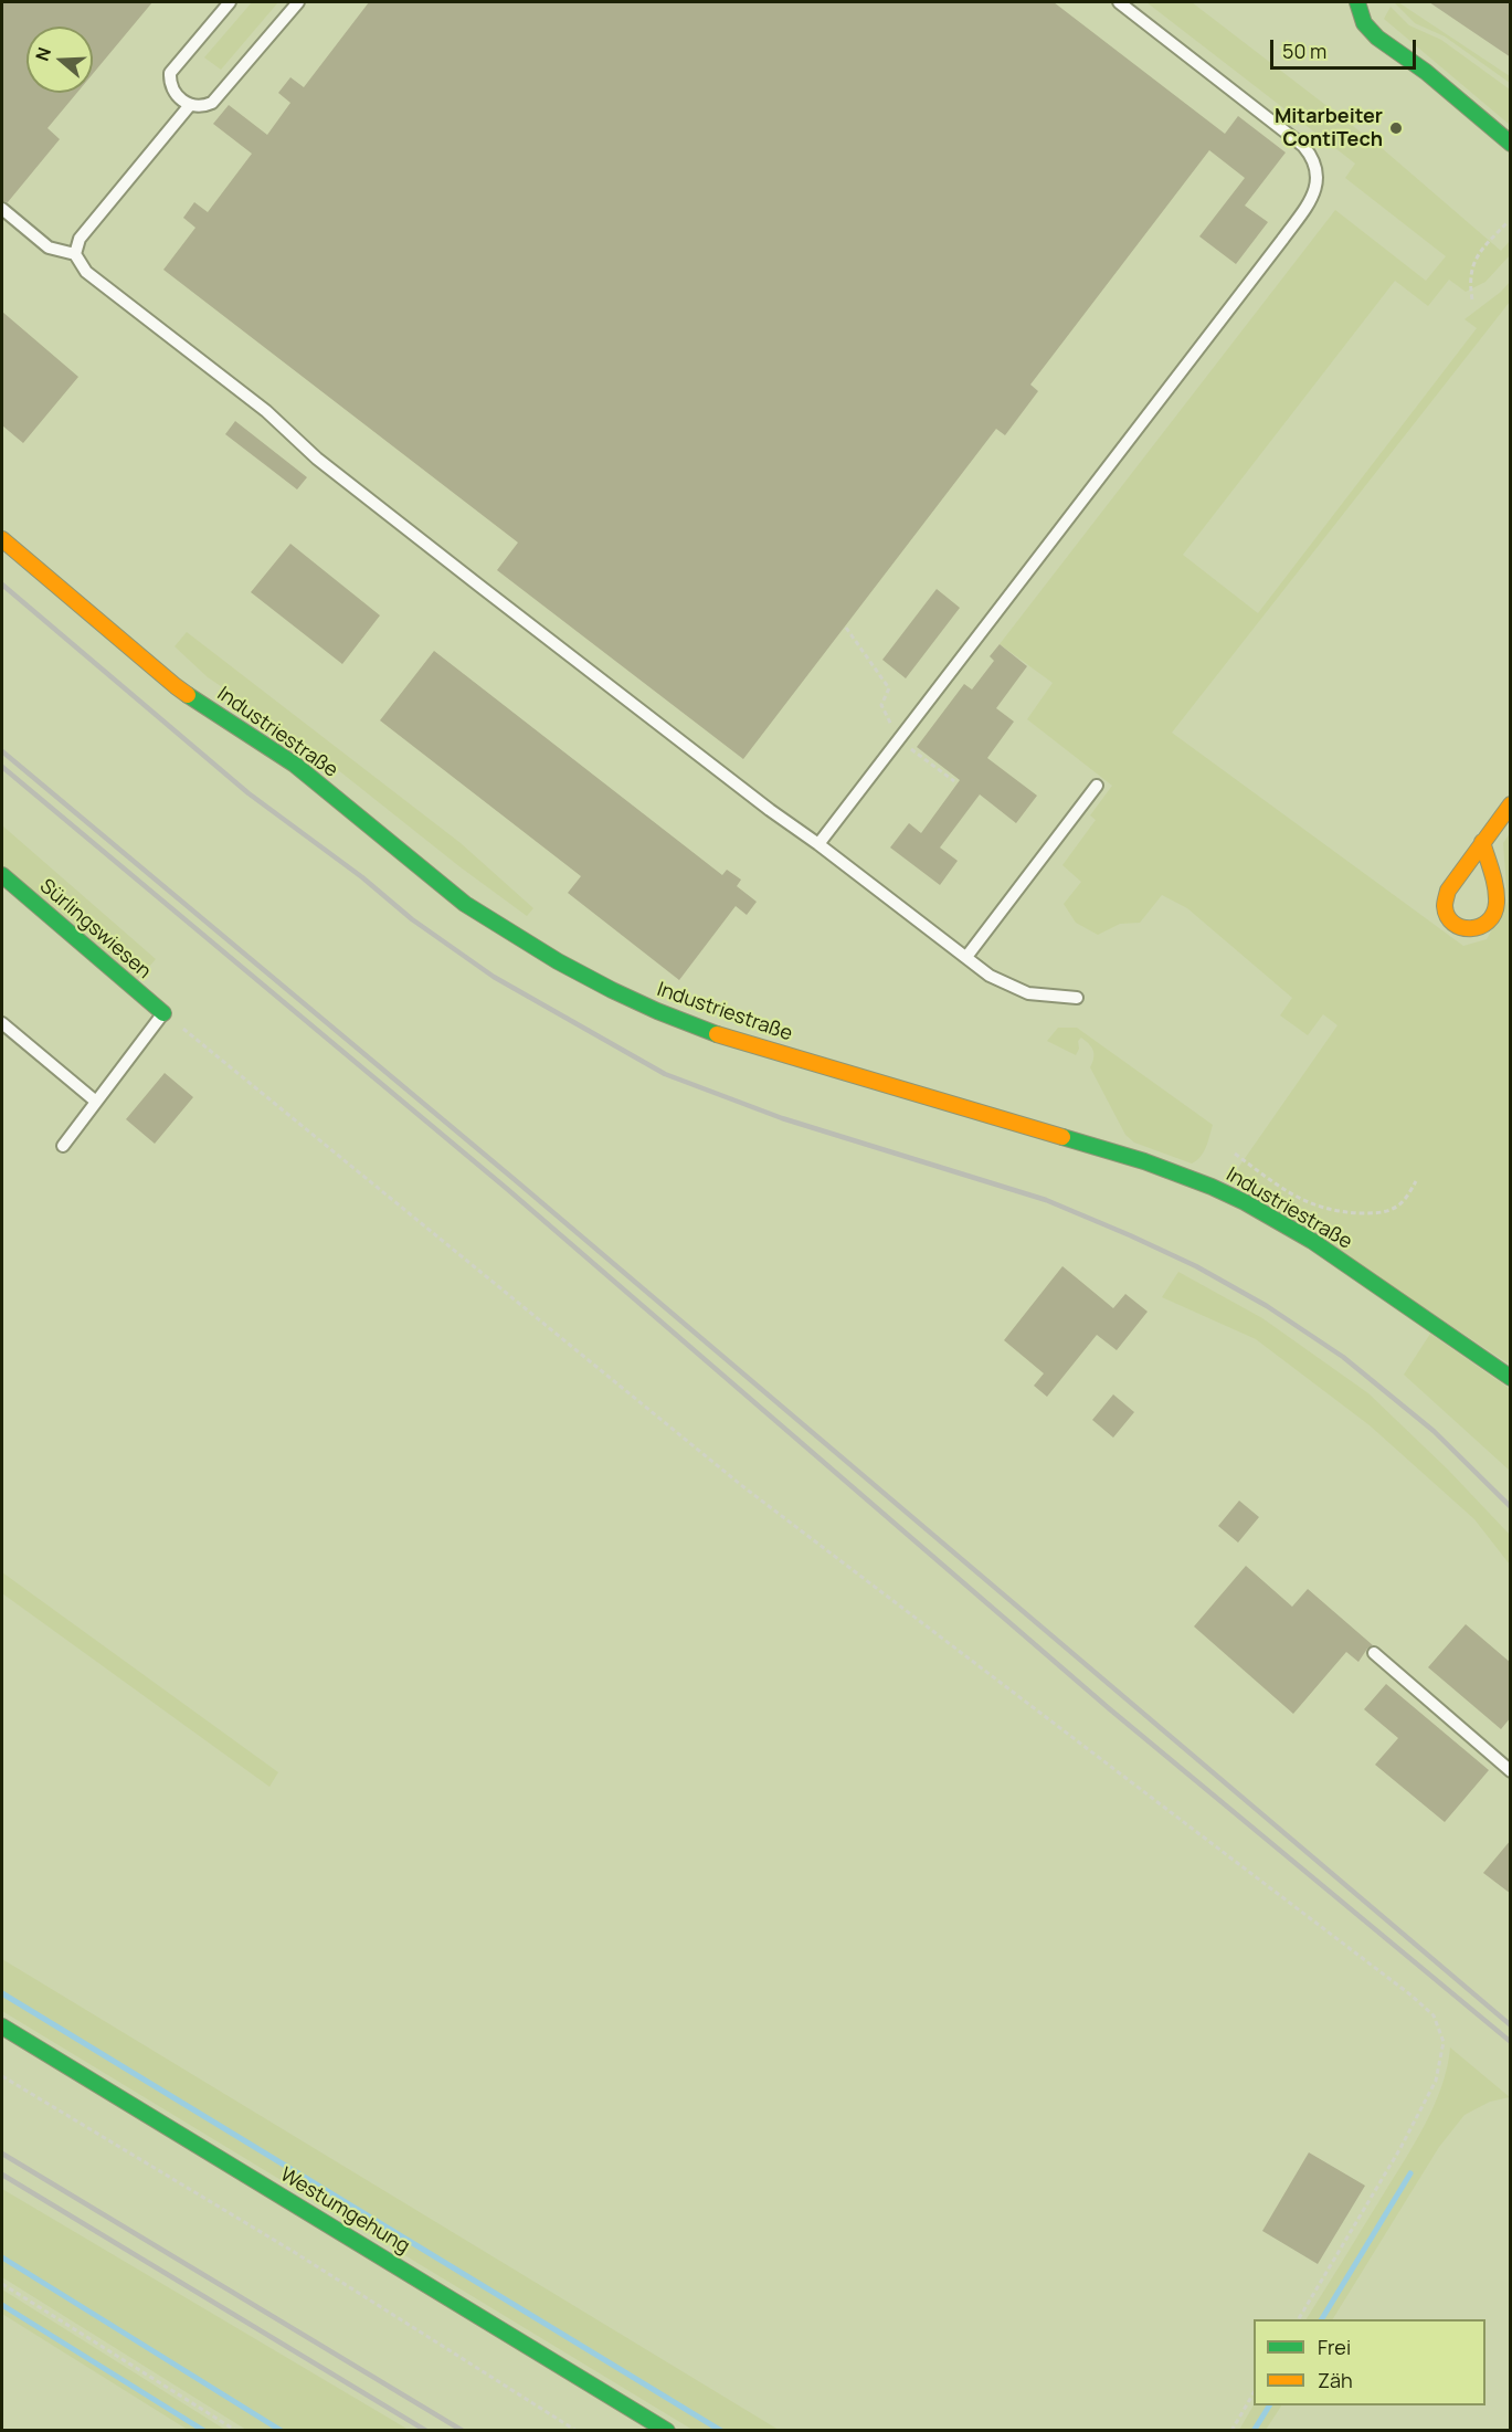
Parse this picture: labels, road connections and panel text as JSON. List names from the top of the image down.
{
  "streets": {
    "street": ["Industriestraße", "Sürlingswiesen", "Westumgehung"]
  },
  "places": ["Mitarbeiter ContiTech"],
  "legend": ["Frei", "Zäh"],
  "scale_bar": "50 m",
  "north": "left"
}
